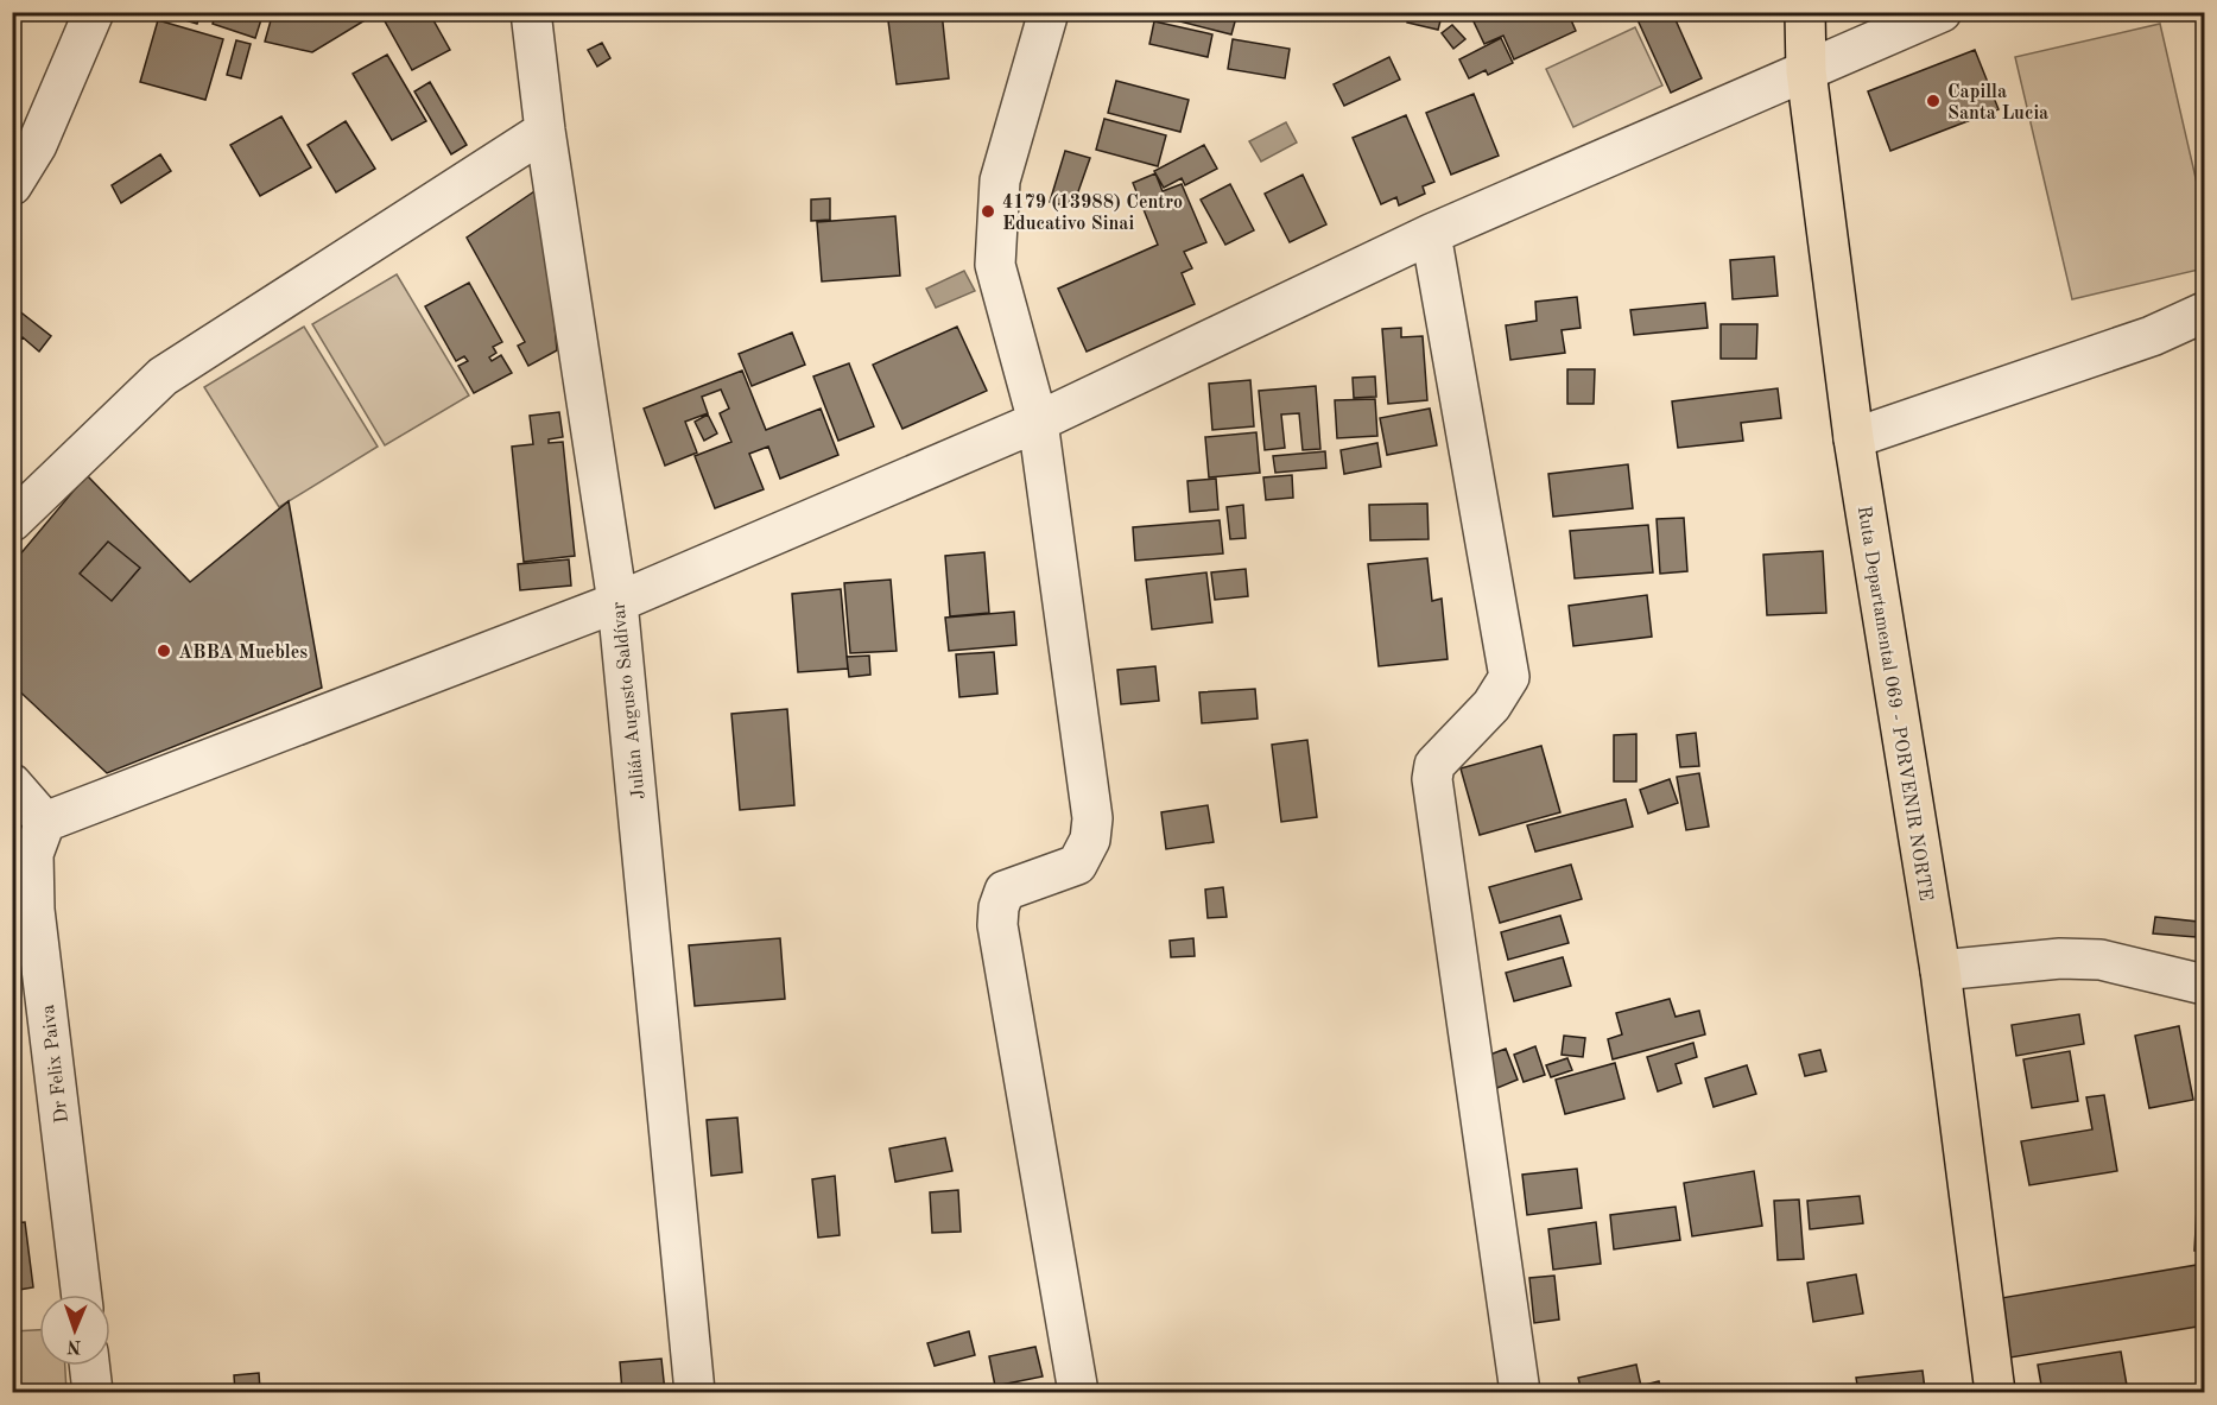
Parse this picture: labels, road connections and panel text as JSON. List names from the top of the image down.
{
  "streets": {
    "main road": ["Ruta Departamental 069 - PORVENIR NORTE"],
    "street": ["Julián Augusto Saldívar", "Dr Felix Paiva"]
  },
  "places": ["Capilla Santa Lucia", "4179 (13988) Centro Educativo Sinai", "ABBA Muebles"],
  "north": "bottom"
}
